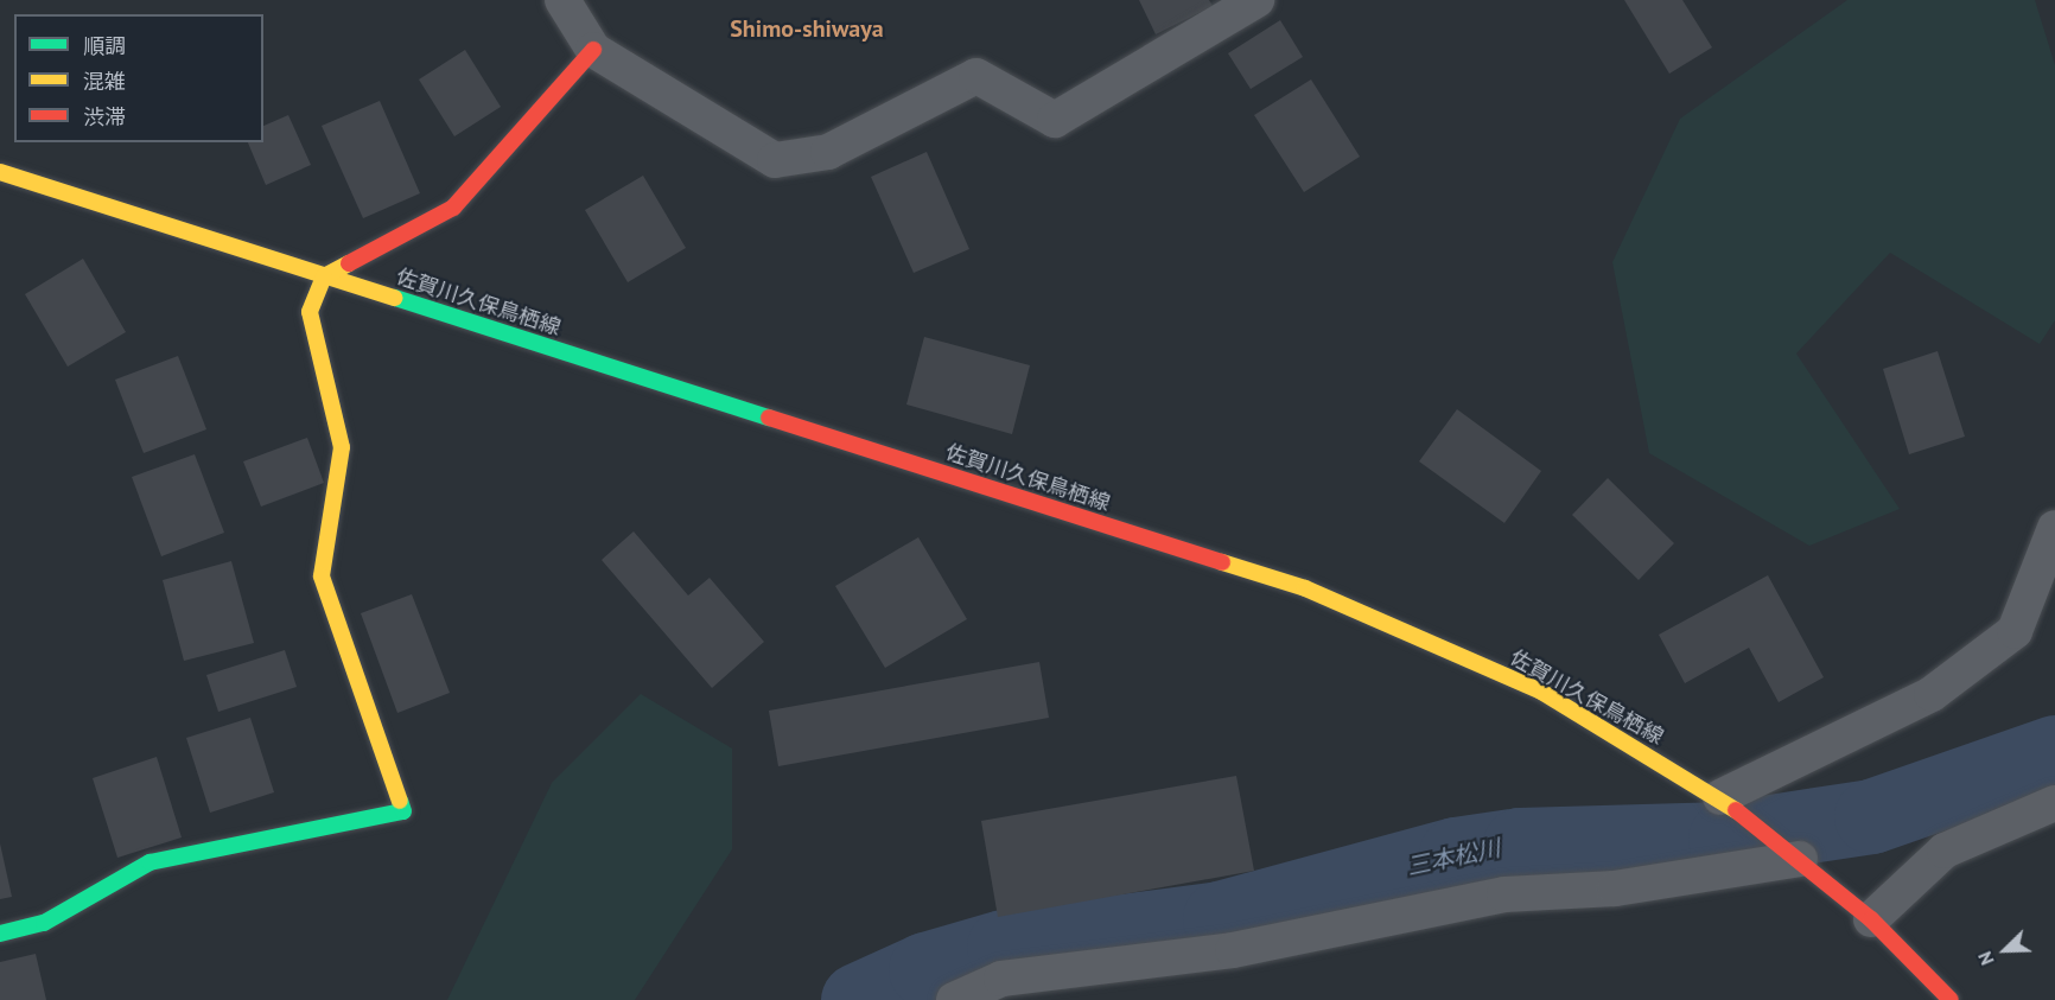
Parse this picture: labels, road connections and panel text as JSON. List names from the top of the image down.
{
  "streets": {
    "main road": ["佐賀川久保鳥栖線"]
  },
  "districts": ["Shimo-shiwaya"],
  "water": ["三本松川"],
  "legend": ["順調", "混雑", "渋滞"],
  "north": "bottom left"
}
